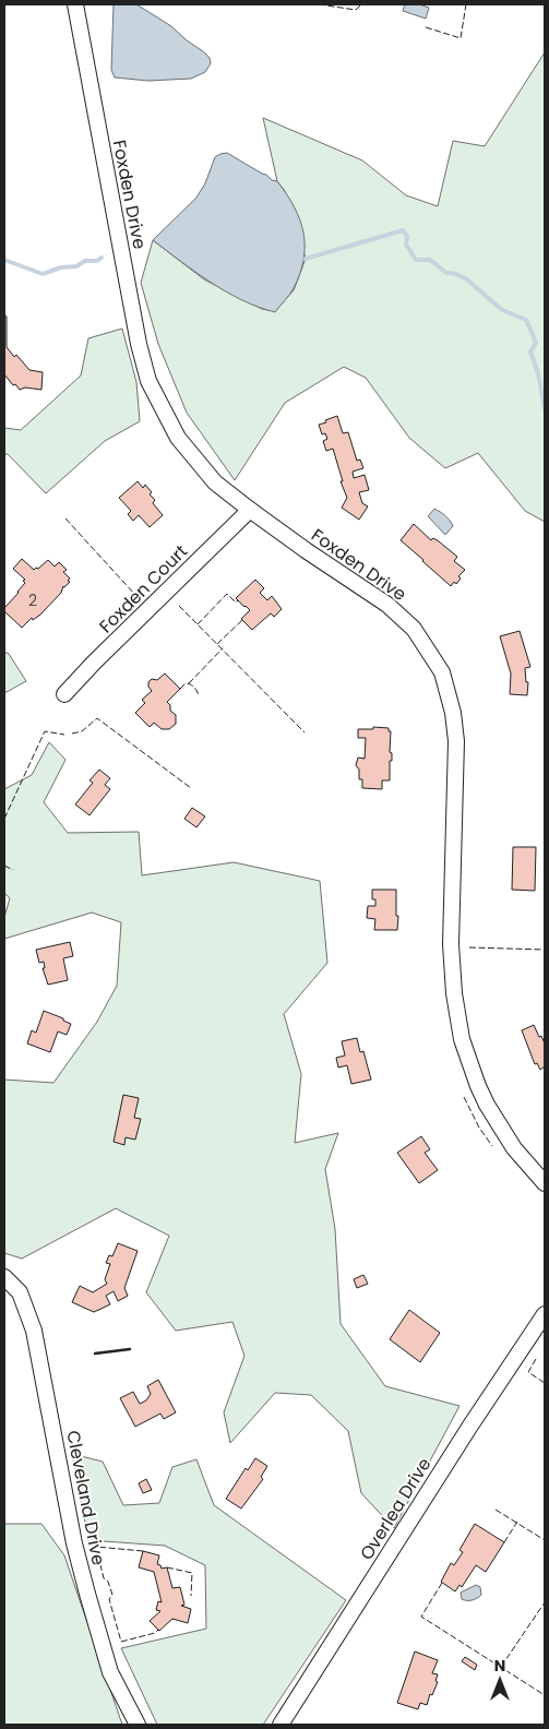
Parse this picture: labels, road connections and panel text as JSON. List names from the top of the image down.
{
  "streets": {
    "street": [
      "Foxden Drive",
      "Foxden Court",
      "Cleveland Drive",
      "Overlea Drive"
    ]
  },
  "crossings": [
    ["Foxden Drive", "Foxden Court"]
  ],
  "house_numbers": ["2"],
  "north": "top"
}
